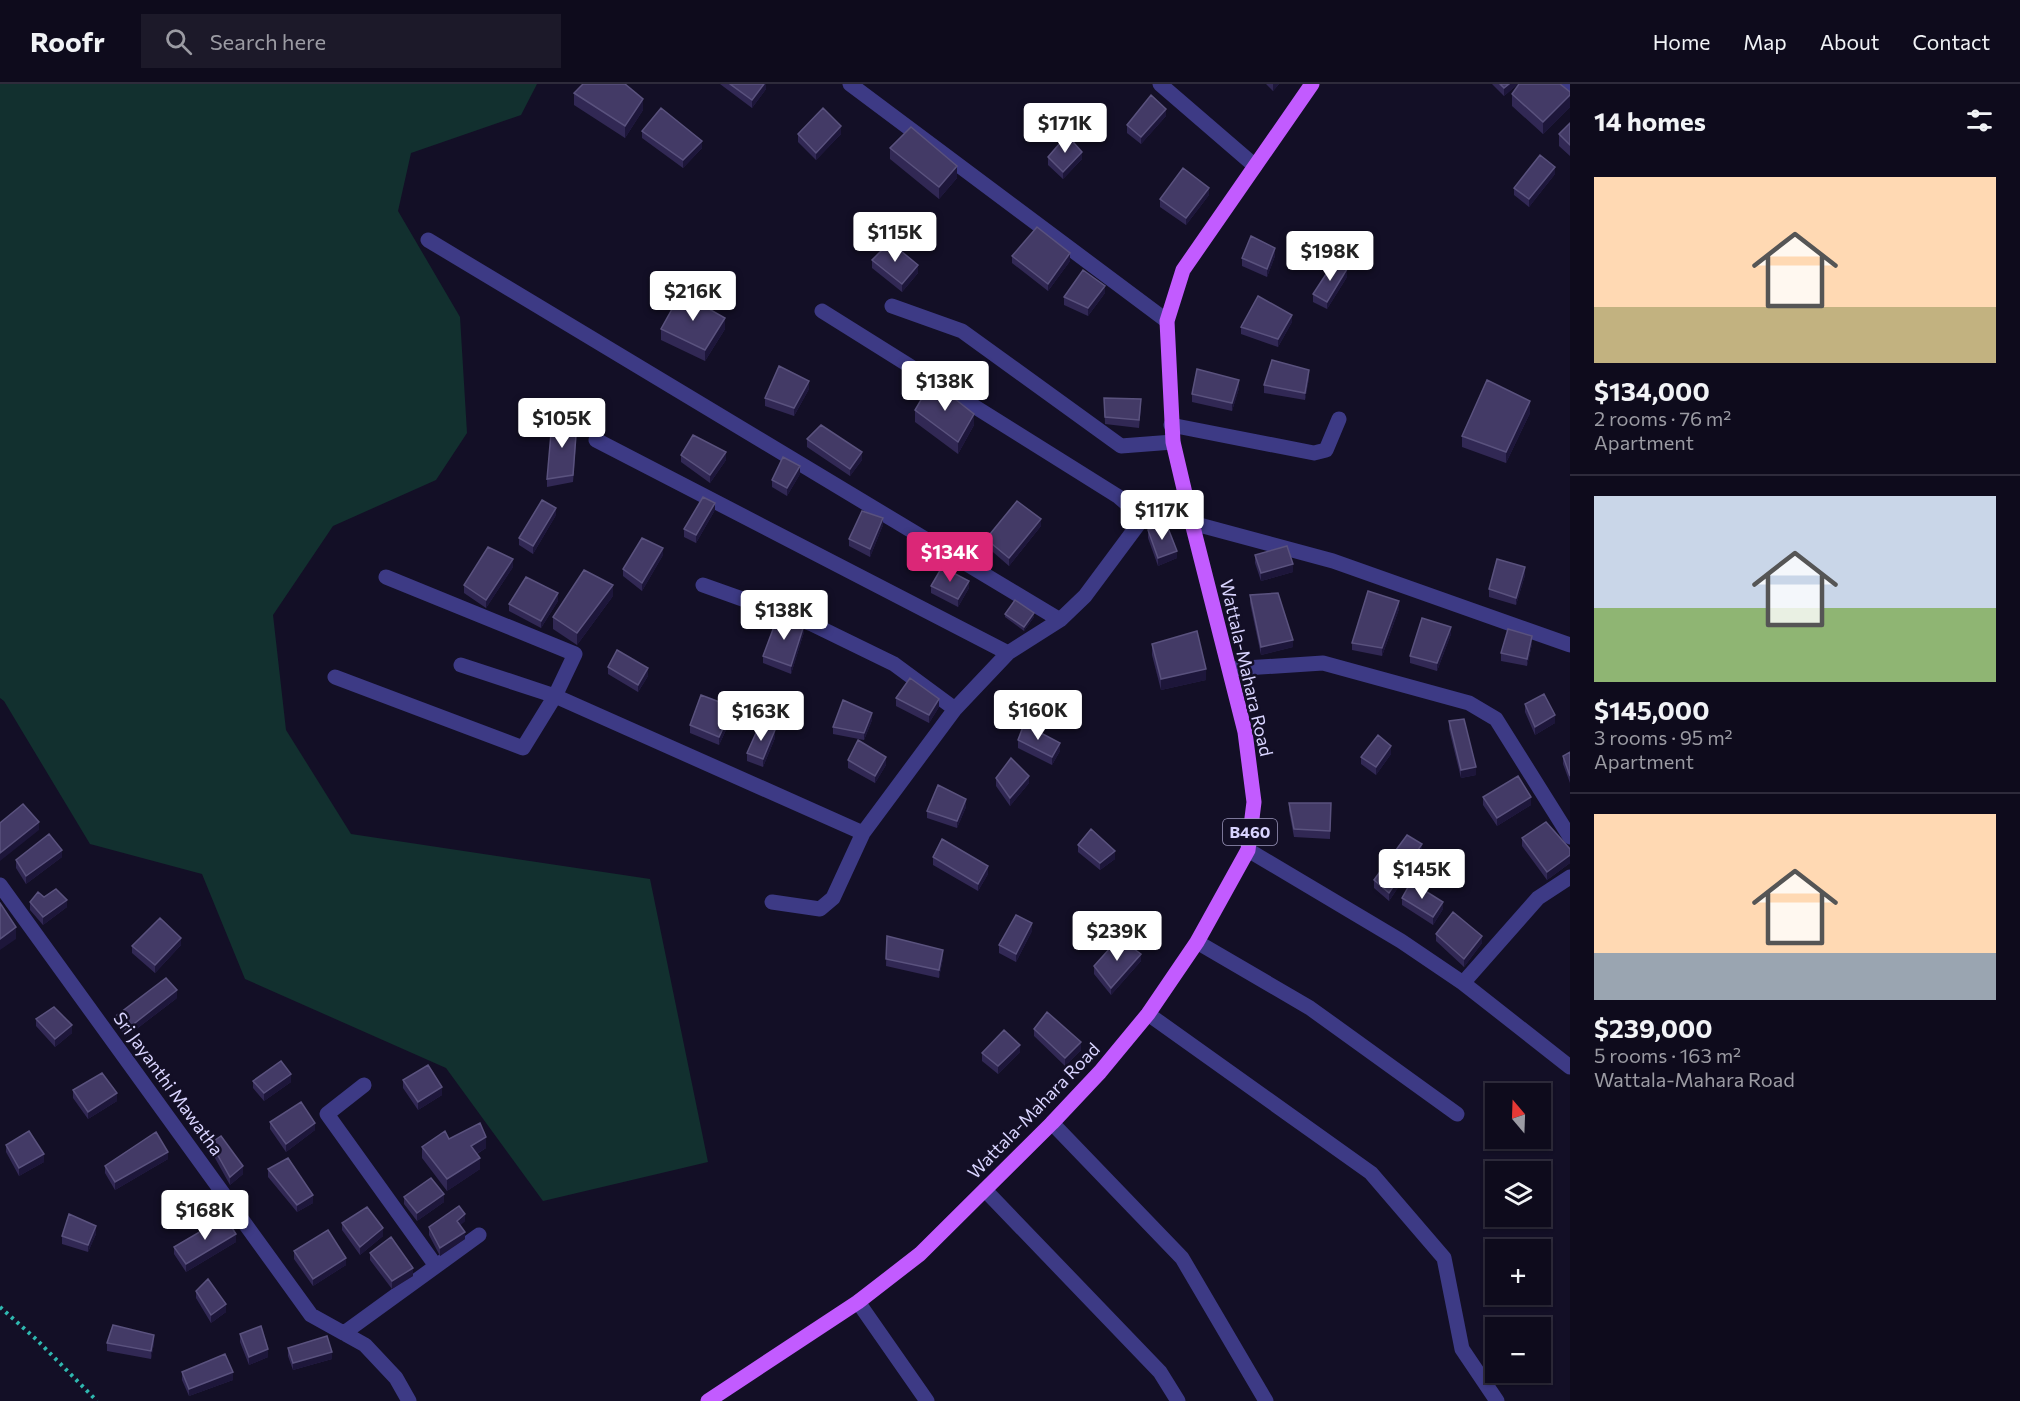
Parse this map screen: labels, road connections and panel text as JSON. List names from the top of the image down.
{
  "streets": {
    "main road": ["Wattala-Mahara Road", "B460"],
    "street": ["Sri Jayanthi Mawatha"]
  },
  "north": "top",
  "page": {
    "header": "Roofr",
    "search": "Search here",
    "nav": [
      "Home",
      "Map",
      "About",
      "Contact"
    ],
    "heading": "14 homes",
    "price": [
      "$171K",
      "$115K",
      "$198K",
      "$216K",
      "$138K",
      "$105K",
      "$117K",
      "$134K",
      "$138K",
      "$160K",
      "$163K",
      "$145K",
      "$239K",
      "$168K"
    ],
    "list": [
      {
        "name": "$134,000",
        "note": "2 rooms · 76 m² · Apartment"
      },
      {
        "name": "$145,000",
        "note": "3 rooms · 95 m² · Apartment"
      },
      {
        "name": "$239,000",
        "note": "5 rooms · 163 m² · Wattala-Mahara Road"
      }
    ],
    "map_buttons": ["+", "−"]
  }
}
